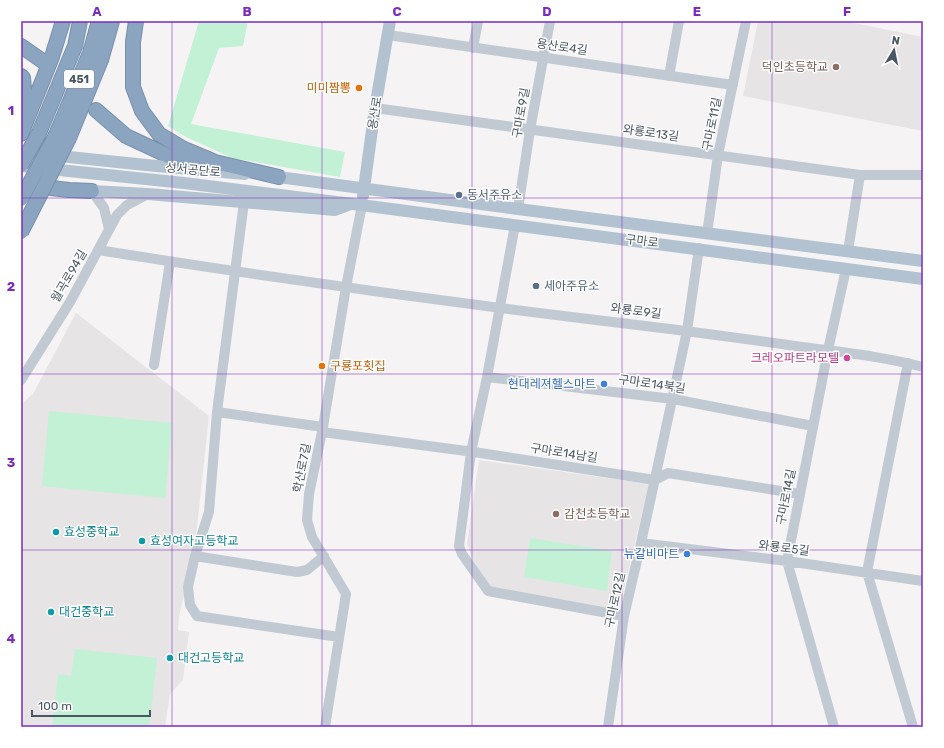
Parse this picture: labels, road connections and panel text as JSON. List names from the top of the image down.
{
  "streets": {
    "highway": ["451"],
    "main road": ["용산로", "성서공단로", "구마로"],
    "street": [
      "용산로4길",
      "구마로9길",
      "구마로11길",
      "와룡로13길",
      "월곡로94길",
      "와룡로9길",
      "구마로14북길",
      "구마로14남길",
      "학산로7길",
      "구마로14길",
      "와룡로5길",
      "구마로12길"
    ]
  },
  "crossings": [
    ["용산로4길", "용산로"],
    ["용산로4길", "구마로9길"],
    ["용산로4길", "구마로11길"],
    ["451", "성서공단로"],
    ["용산로", "와룡로13길"],
    ["용산로", "성서공단로"],
    ["용산로", "구마로"],
    ["용산로", "학산로7길"],
    ["구마로9길", "와룡로13길"],
    ["구마로9길", "구마로"],
    ["구마로11길", "와룡로13길"],
    ["구마로11길", "구마로"],
    ["성서공단로", "구마로"],
    ["성서공단로", "학산로7길"],
    ["구마로", "학산로7길"],
    ["구마로", "구마로14길"],
    ["구마로", "구마로12길"],
    ["월곡로94길", "와룡로9길"],
    ["와룡로9길", "학산로7길"],
    ["와룡로9길", "구마로14길"],
    ["와룡로9길", "구마로12길"],
    ["구마로14북길", "구마로14길"],
    ["구마로14북길", "구마로12길"],
    ["구마로14남길", "학산로7길"],
    ["구마로14남길", "구마로14길"],
    ["구마로14남길", "구마로12길"],
    ["구마로14길", "와룡로5길"],
    ["와룡로5길", "구마로12길"]
  ],
  "places": [
    "덕인초등학교",
    "미미짬뽕",
    "동서주유소",
    "세아주유소",
    "크레오파트라모텔",
    "구룡포횟집",
    "현대레져헬스마트",
    "감천초등학교",
    "효성중학교",
    "효성여자고등학교",
    "뉴갈비마트",
    "대건중학교",
    "대건고등학교"
  ],
  "scale_bar": "100 m",
  "north": "top",
  "grid": {
    "columns": [
      "A",
      "B",
      "C",
      "D",
      "E",
      "F"
    ],
    "rows": [
      "1",
      "2",
      "3",
      "4"
    ]
  }
}
